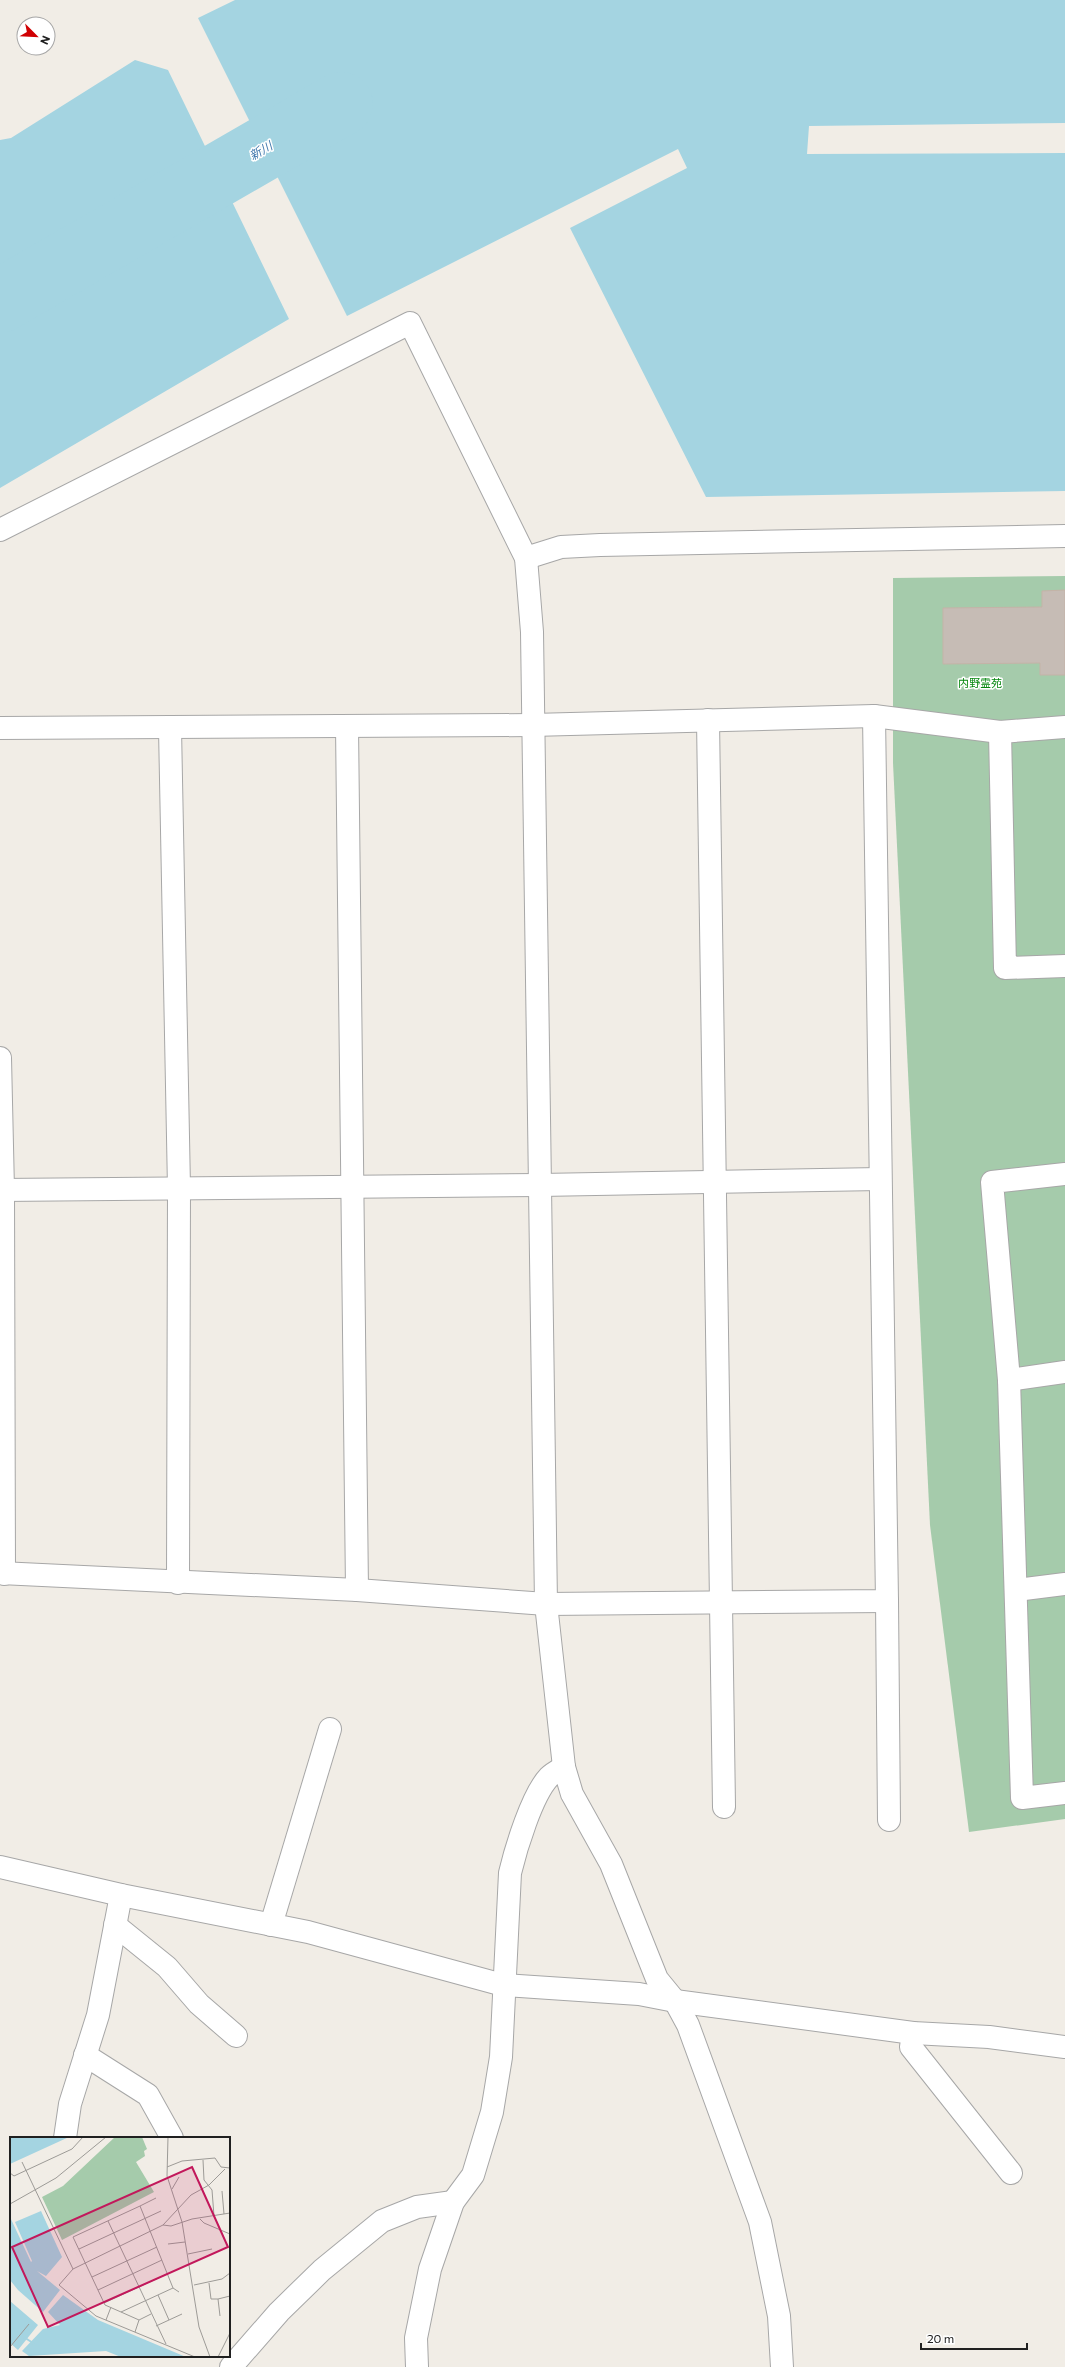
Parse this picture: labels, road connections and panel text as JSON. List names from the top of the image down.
{
  "water": ["新川"],
  "parks": ["内野霊苑"],
  "scale_bar": "20 m",
  "north": "bottom right"
}
